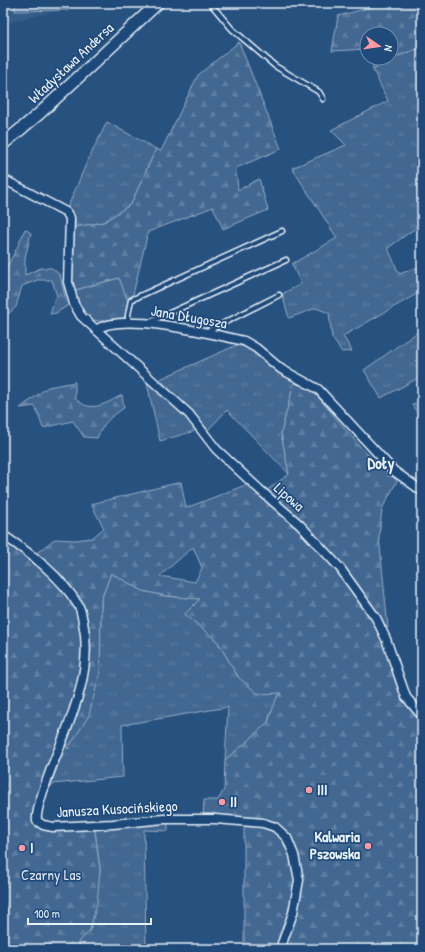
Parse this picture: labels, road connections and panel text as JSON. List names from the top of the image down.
{
  "streets": {
    "main road": ["Władysława Andersa"],
    "street": ["Jana Długosza", "Lipowa", "Janusza Kusocińskiego"]
  },
  "crossings": [
    ["Jana Długosza", "Lipowa"]
  ],
  "districts": ["Doły"],
  "parks": ["Czarny Las"],
  "places": [
    "III",
    "II",
    "Kalwaria Pszowska",
    "I"
  ],
  "scale_bar": "100 m",
  "north": "right"
}
